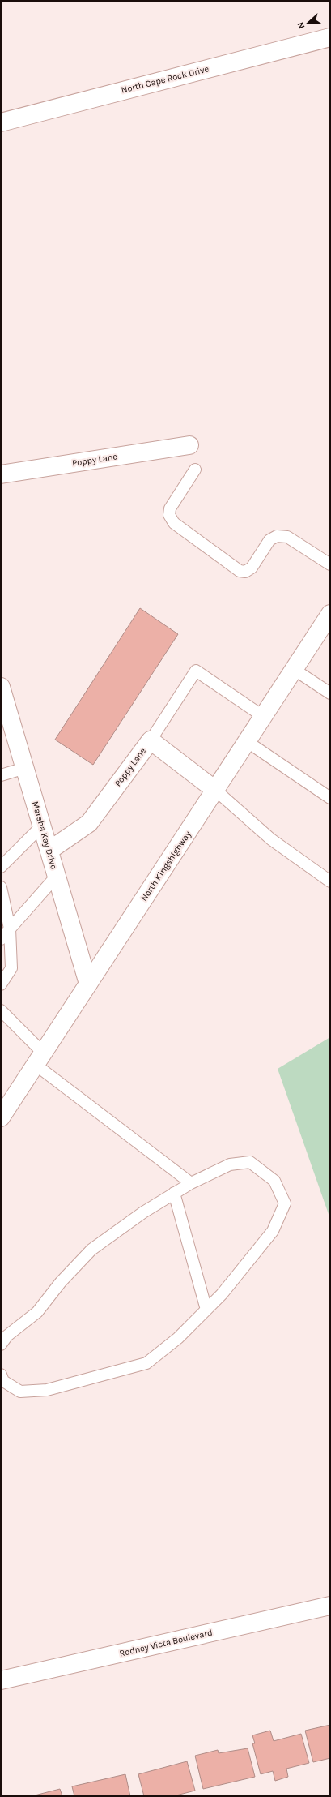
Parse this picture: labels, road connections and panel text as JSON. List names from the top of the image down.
{
  "streets": {
    "street": [
      "North Cape Rock Drive",
      "Poppy Lane",
      "Marsha Kay Drive",
      "North Kingshighway",
      "Rodney Vista Boulevard"
    ]
  },
  "crossings": [
    ["Poppy Lane", "Marsha Kay Drive"],
    ["Poppy Lane", "North Kingshighway"],
    ["Marsha Kay Drive", "North Kingshighway"]
  ],
  "north": "left"
}
